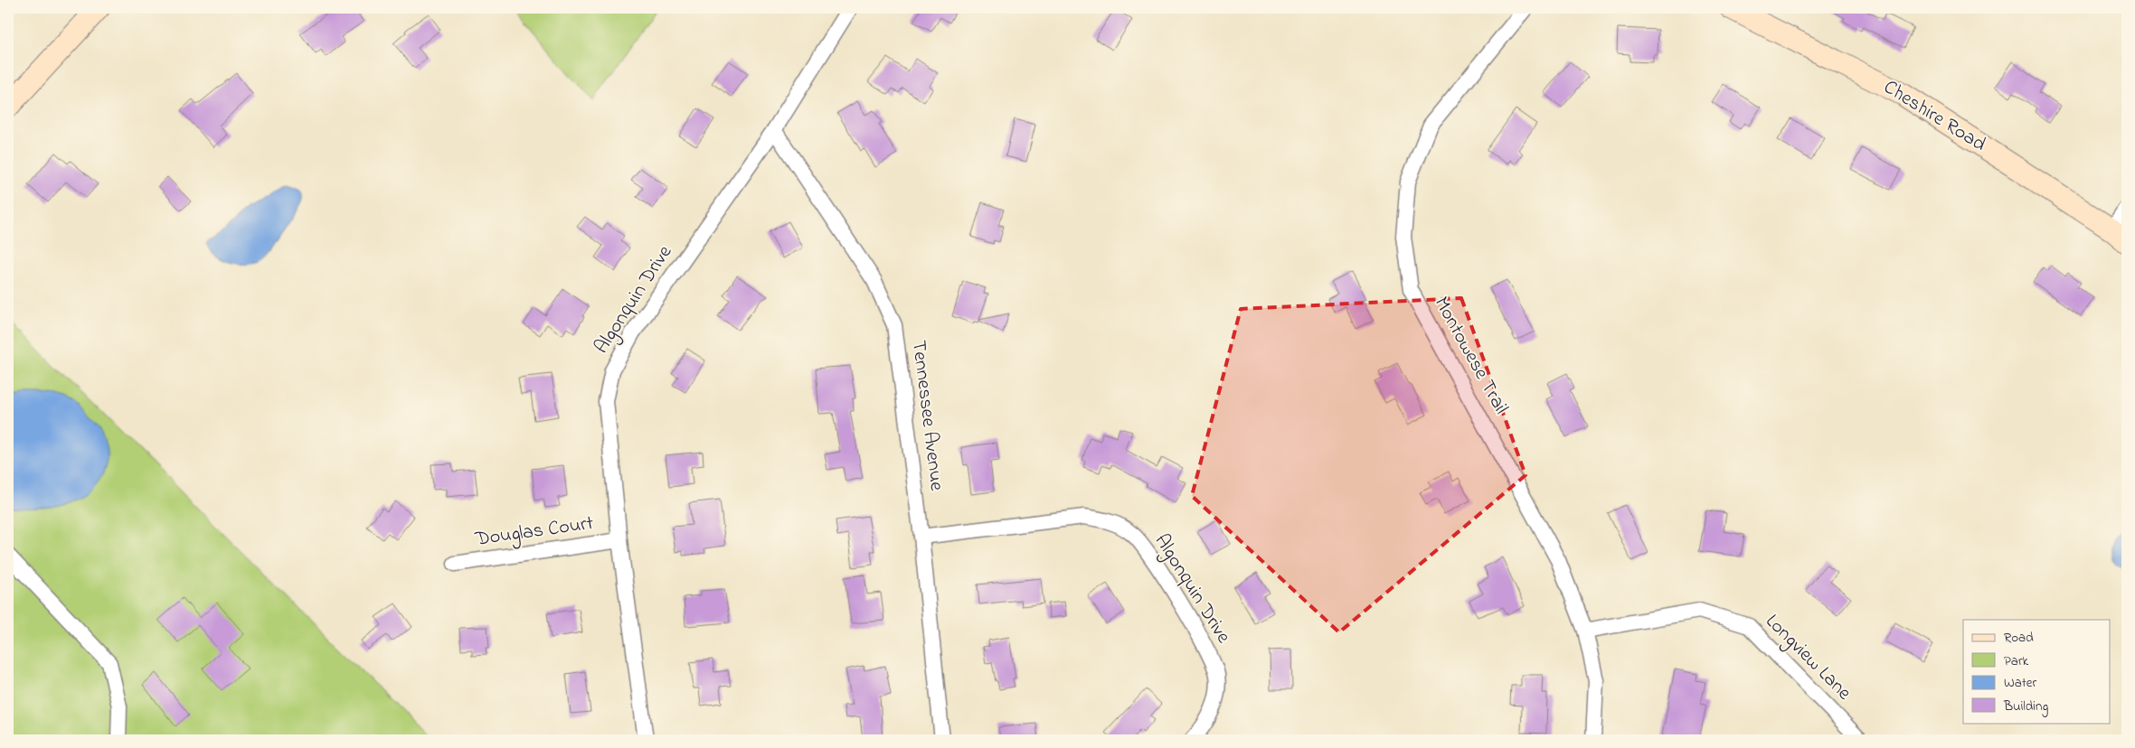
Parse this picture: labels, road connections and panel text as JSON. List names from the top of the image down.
{
  "streets": {
    "street": [
      "Cheshire Road",
      "Algonquin Drive",
      "Montowese Trail",
      "Tennessee Avenue",
      "Douglas Court",
      "Longview Lane"
    ]
  },
  "crossings": [
    ["Algonquin Drive", "Tennessee Avenue"],
    ["Algonquin Drive", "Douglas Court"],
    ["Montowese Trail", "Longview Lane"]
  ],
  "legend": [
    "Road",
    "Park",
    "Water",
    "Building"
  ]
}
